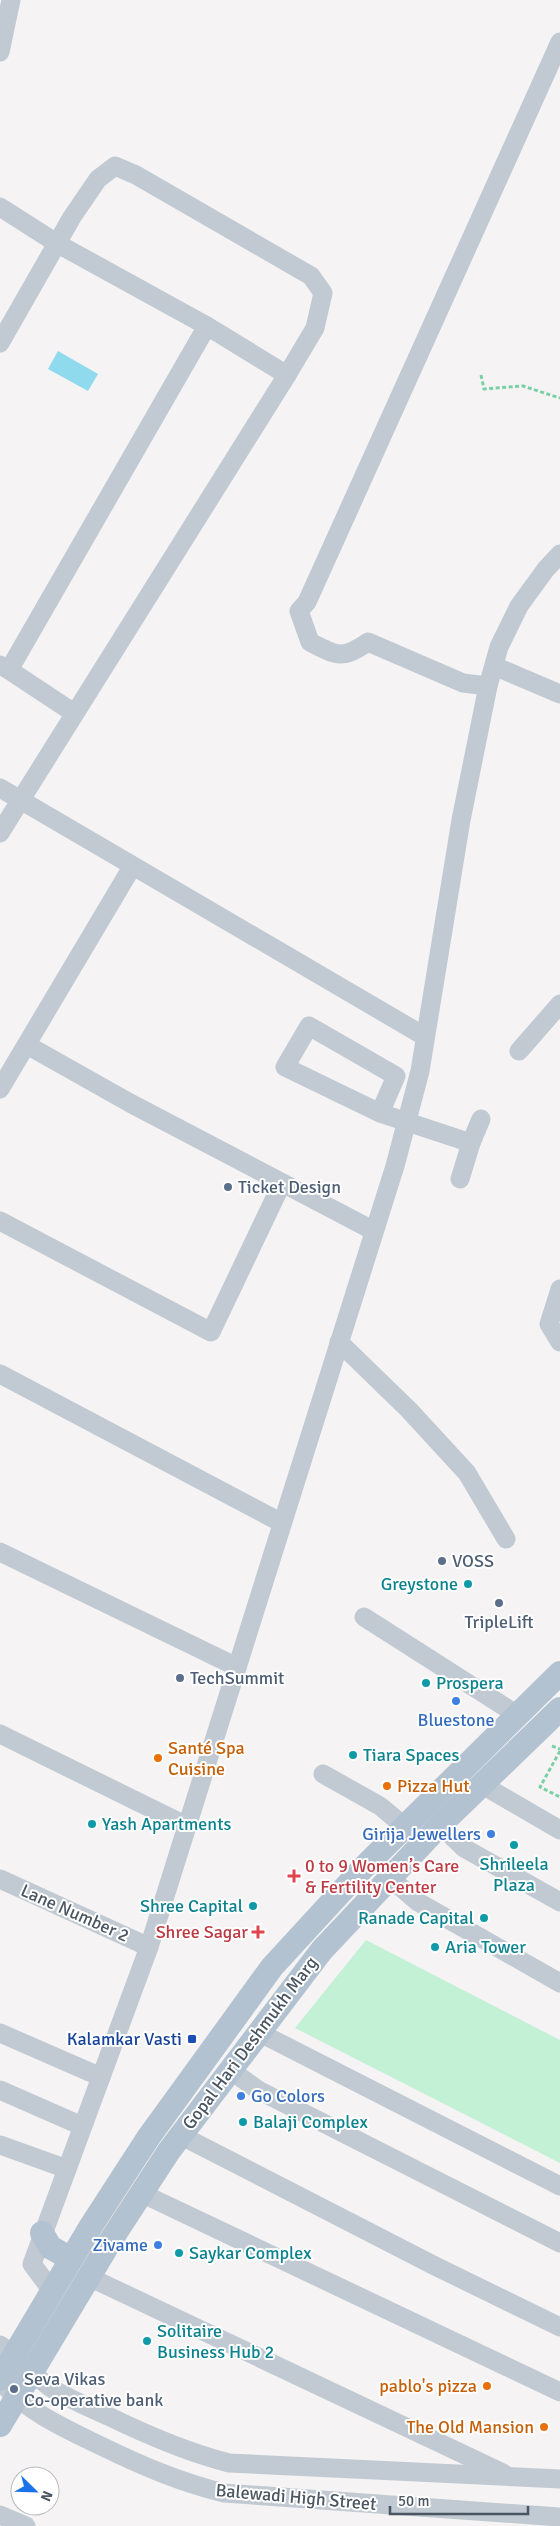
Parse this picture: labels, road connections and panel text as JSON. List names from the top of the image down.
{
  "streets": {
    "main road": ["Gopal Hari Deshmukh Marg"],
    "street": ["Lane Number 2", "Balewadi High Street"]
  },
  "crossings": [
    ["Gopal Hari Deshmukh Marg", "Balewadi High Street"]
  ],
  "places": {
    "other": [
      "Ticket Design",
      "VOSS",
      "Greystone",
      "TripleLift",
      "TechSummit",
      "Prospera",
      "Bluestone",
      "Tiara Spaces",
      "Santé Spa Cuisine",
      "Pizza Hut",
      "Yash Apartments",
      "Girija Jewellers",
      "Shrileela Plaza",
      "Shree Capital",
      "Ranade Capital",
      "Aria Tower",
      "Go Colors",
      "Balaji Complex",
      "Zivame",
      "Saykar Complex",
      "Solitaire Business Hub 2",
      "pablo's pizza",
      "Seva Vikas Co-operative bank",
      "The Old Mansion"
    ],
    "health": ["0 to 9 Women’s Care & Fertility Center", "Shree Sagar"],
    "transit": ["Kalamkar Vasti"]
  },
  "scale_bar": "50 m",
  "north": "bottom right"
}
